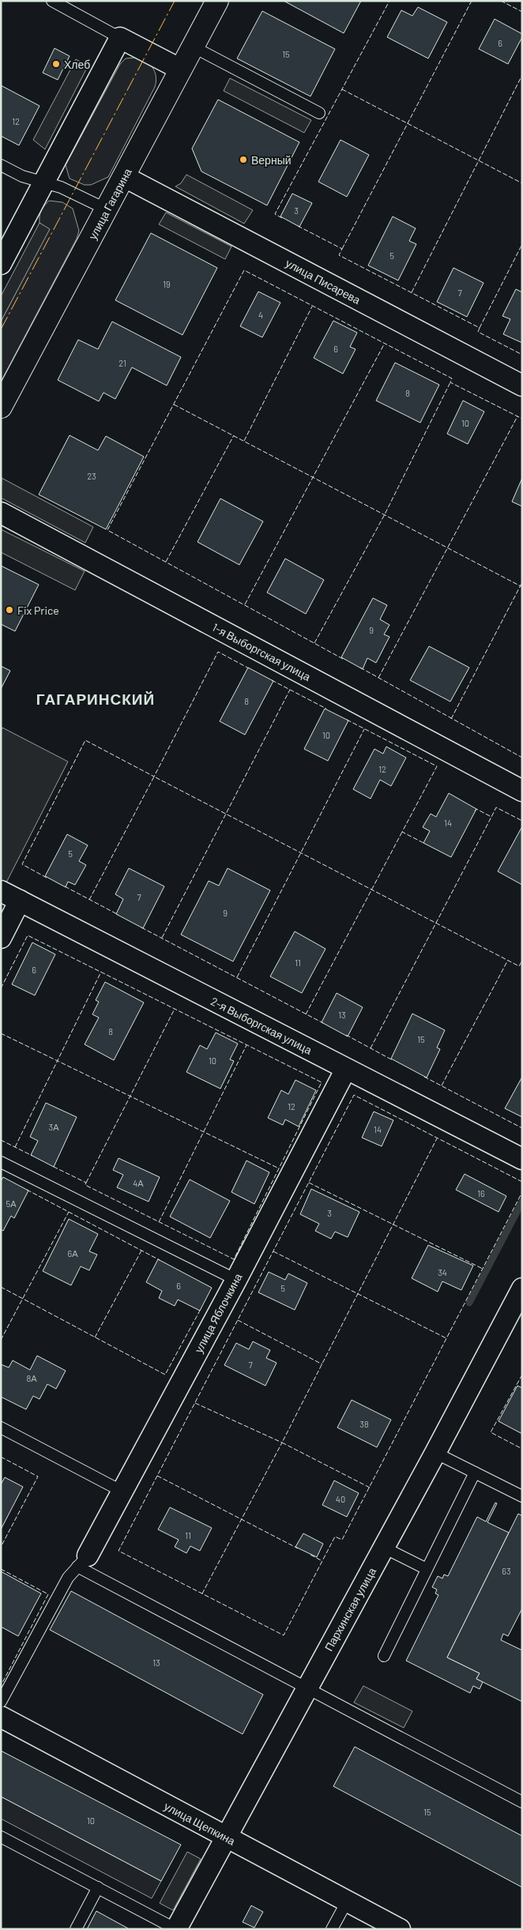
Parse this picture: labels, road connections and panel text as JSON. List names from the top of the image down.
{
  "streets": {
    "main road": ["улица Гагарина"],
    "street": [
      "улица Писарева",
      "1-я Выборгская улица",
      "2-я Выборгская улица",
      "улица Яблочкина",
      "Пархинская улица",
      "улица Щепкина"
    ]
  },
  "crossings": [
    ["улица Гагарина", "улица Писарева"],
    ["2-я Выборгская улица", "улица Яблочкина"],
    ["Пархинская улица", "улица Щепкина"]
  ],
  "districts": ["ГАГАРИНСКИЙ"],
  "places": ["Хлеб", "Верный", "Fix Price"],
  "house_numbers": [
    "6",
    "15",
    "12",
    "3",
    "5",
    "19",
    "7",
    "4",
    "6",
    "21",
    "8",
    "10",
    "23",
    "9",
    "8",
    "10",
    "12",
    "14",
    "5",
    "7",
    "9",
    "11",
    "6",
    "13",
    "8",
    "15",
    "10",
    "12",
    "3А",
    "14",
    "4А",
    "16",
    "5А",
    "3",
    "6А",
    "34",
    "6",
    "5",
    "7",
    "8А",
    "38",
    "40",
    "11",
    "63",
    "13",
    "15",
    "10"
  ]
}
